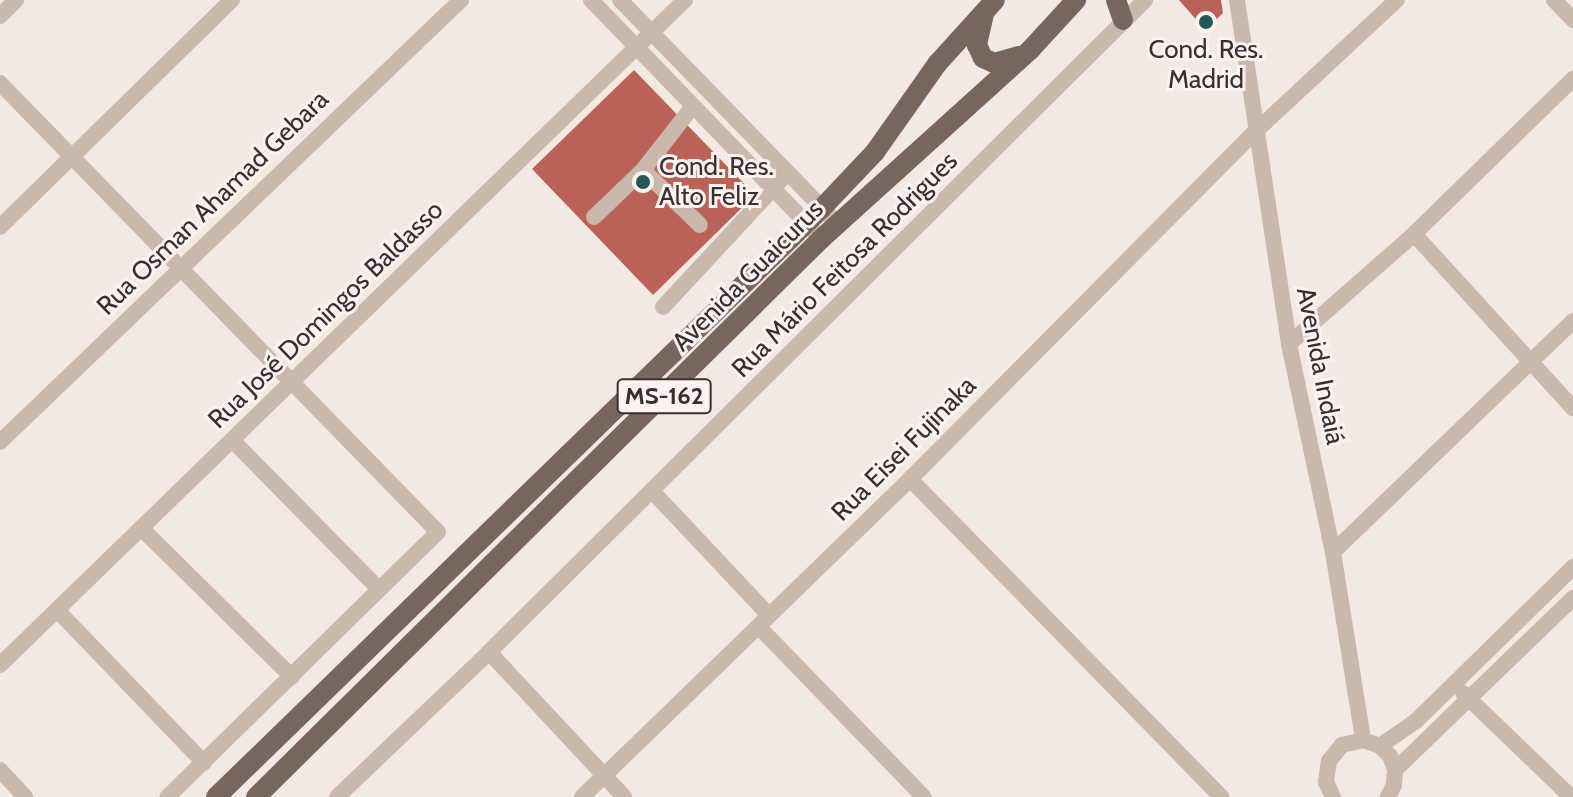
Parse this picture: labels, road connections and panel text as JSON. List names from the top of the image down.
{
  "streets": {
    "main road": ["Avenida Guaicurus", "MS-162"],
    "street": [
      "Rua Osman Ahamad Gebara",
      "Rua Mário Feitosa Rodrigues",
      "Rua José Domingos Baldasso",
      "Avenida Indaiá",
      "Rua Eisei Fujinaka"
    ]
  },
  "crossings": [
    ["Avenida Indaiá", "Rua Eisei Fujinaka"]
  ],
  "places": ["Cond. Res. Madrid", "Cond. Res. Alto Feliz"]
}
